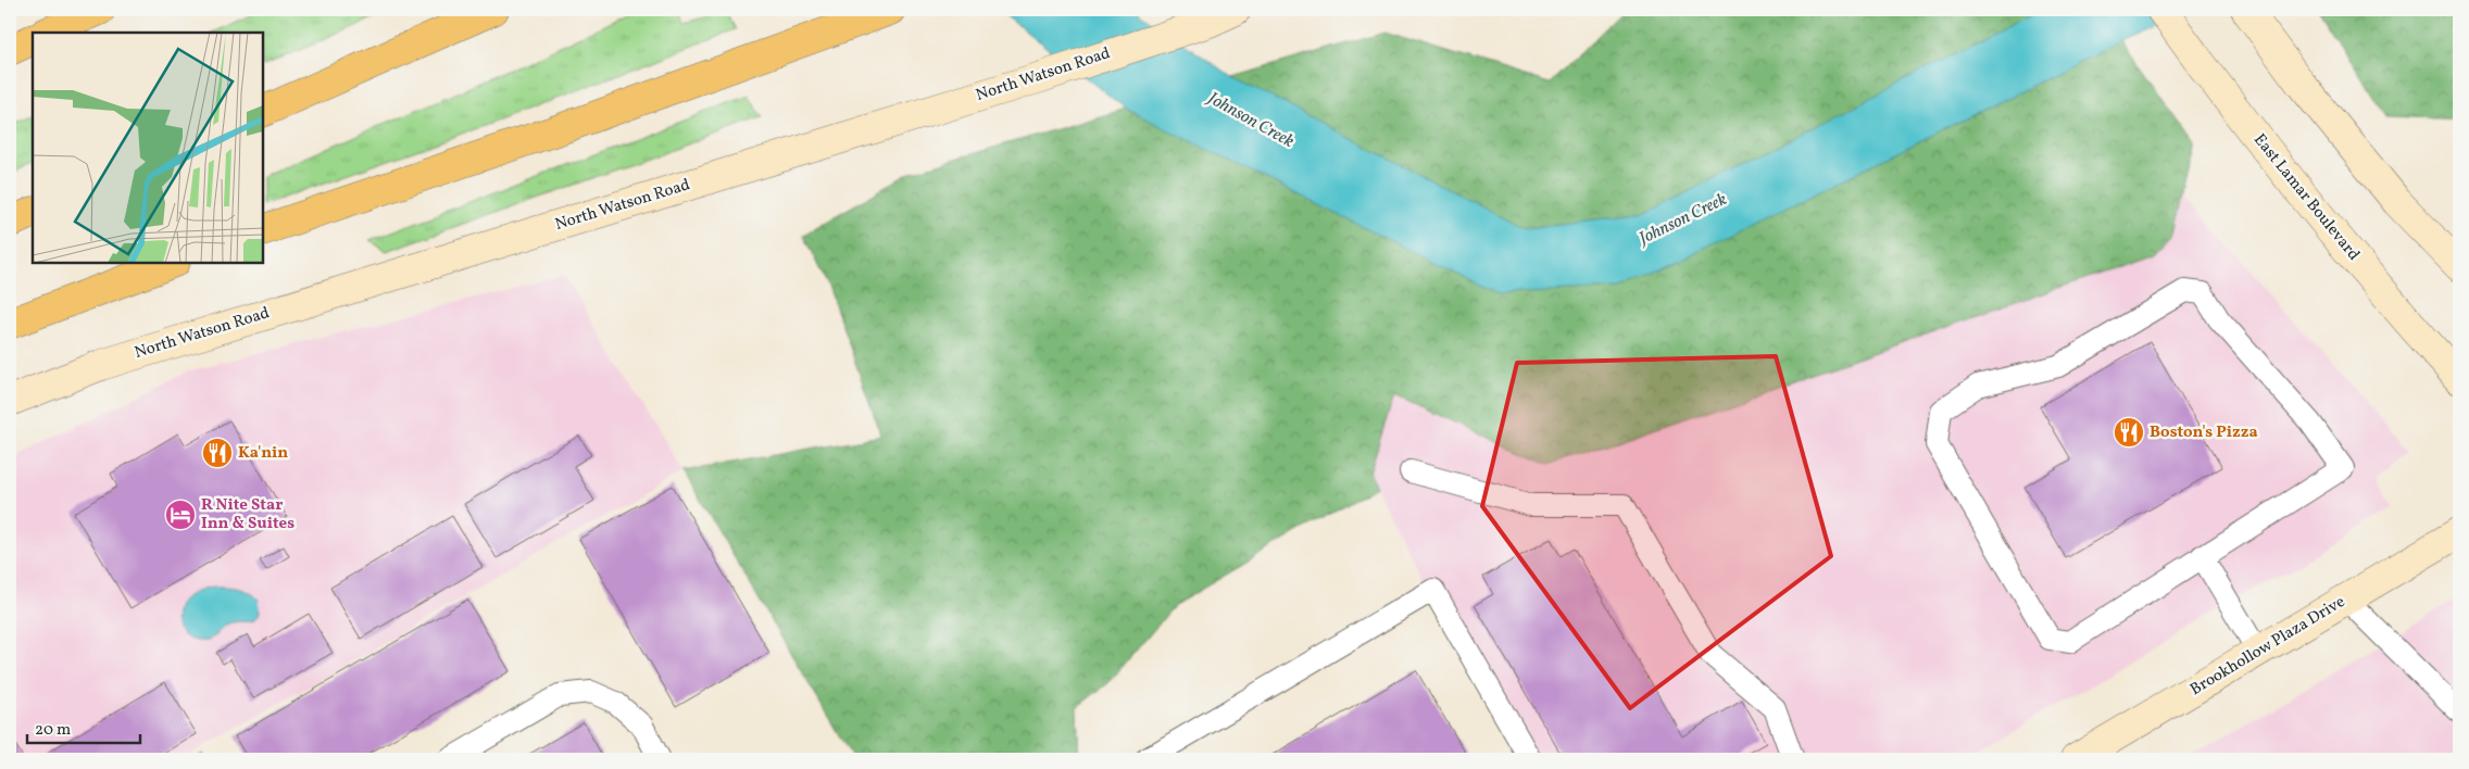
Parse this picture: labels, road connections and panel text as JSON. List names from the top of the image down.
{
  "streets": {
    "street": ["North Watson Road", "East Lamar Boulevard", "Brookhollow Plaza Drive"]
  },
  "water": ["Johnson Creek"],
  "places": {
    "restaurant": ["Boston's Pizza", "Ka'nin"],
    "hotel": ["R Nite Star Inn & Suites"]
  },
  "scale_bar": "20 m"
}
